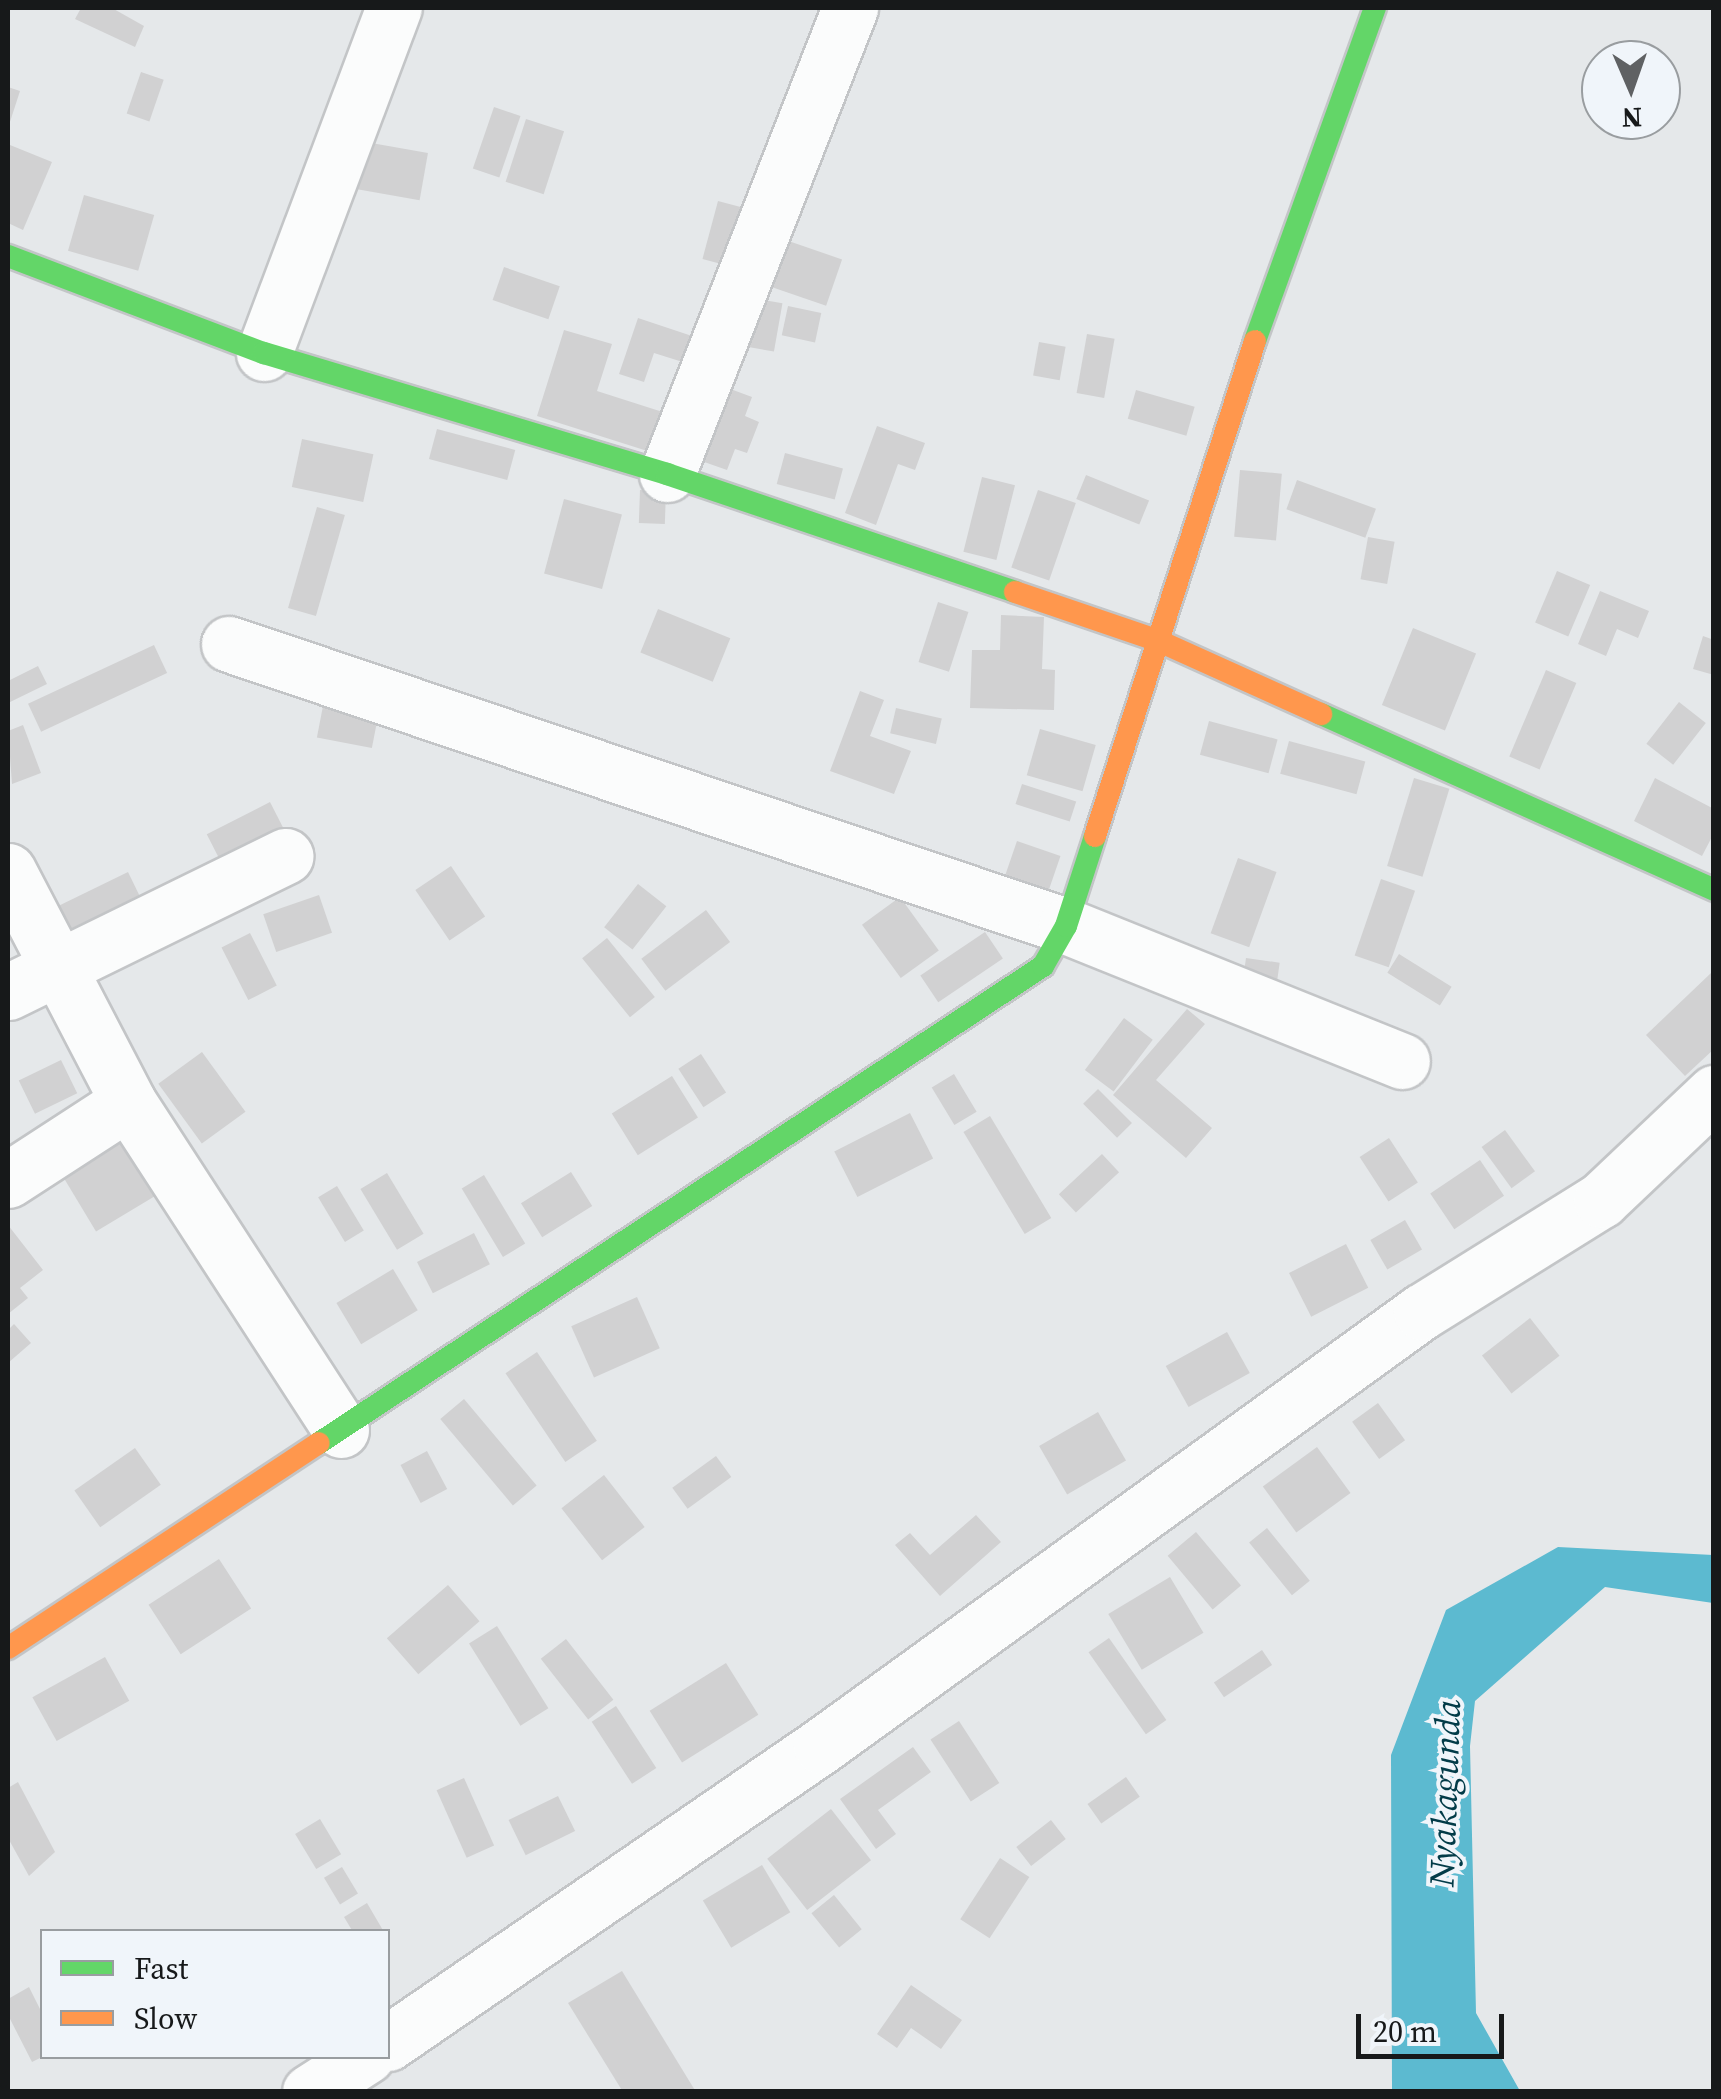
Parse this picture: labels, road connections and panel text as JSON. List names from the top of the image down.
{
  "water": ["Nyakagunda"],
  "legend": ["Fast", "Slow"],
  "scale_bar": "20 m",
  "north": "bottom"
}
